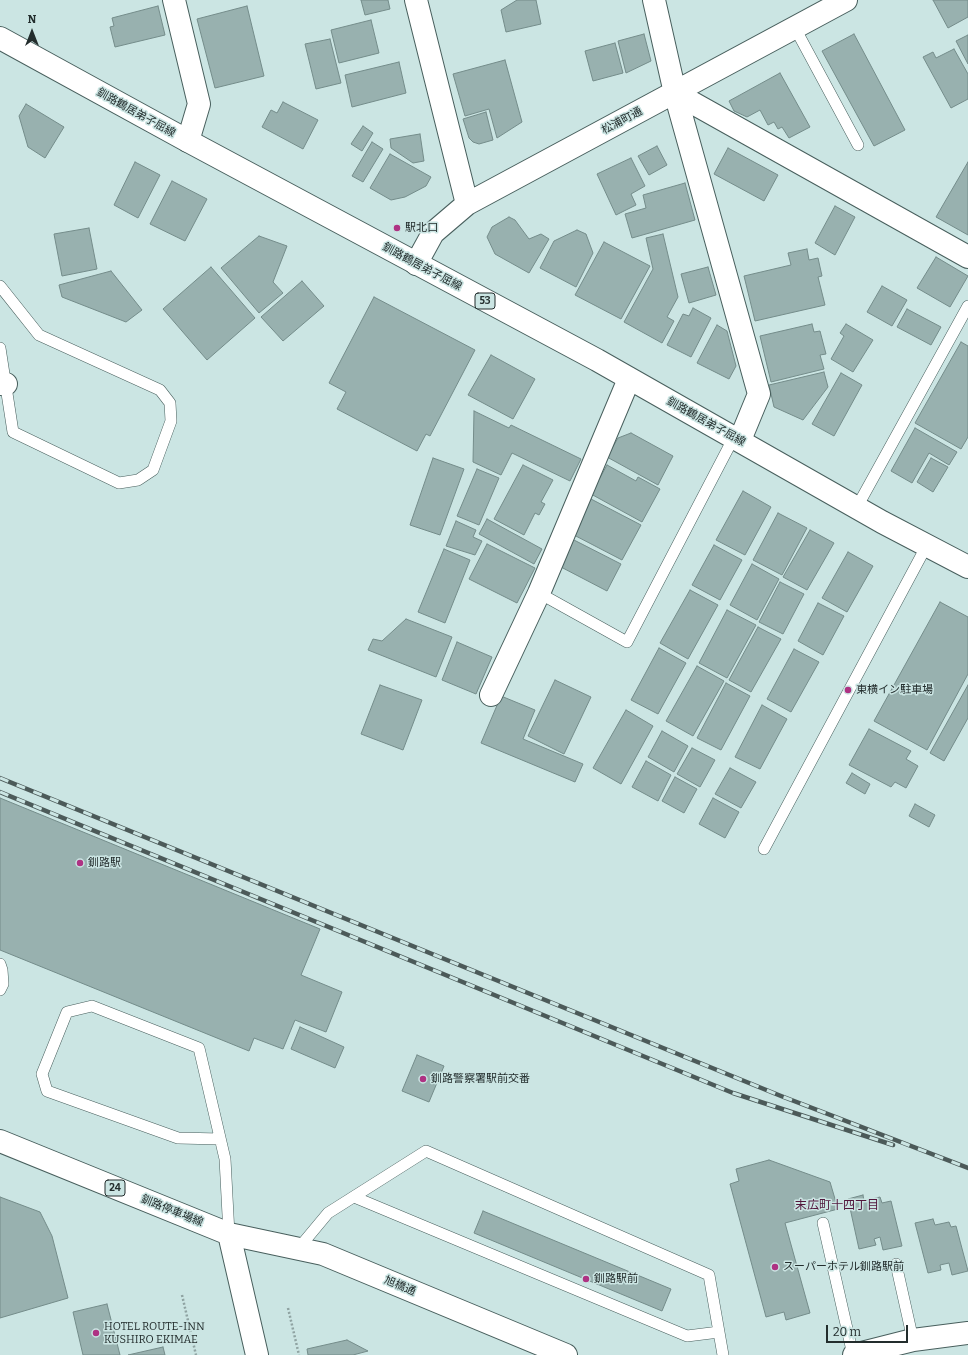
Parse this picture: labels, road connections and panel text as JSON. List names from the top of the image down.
{
  "streets": {
    "street": [
      "釧路鶴居弟子屈線",
      "松浦町通",
      "53",
      "24",
      "釧路停車場線",
      "旭橋通"
    ]
  },
  "crossings": [
    ["釧路鶴居弟子屈線", "松浦町通"],
    ["釧路停車場線", "旭橋通"]
  ],
  "districts": ["末広町十四丁目"],
  "places": [
    "駅北口",
    "東横イン駐車場",
    "釧路駅",
    "釧路警察署駅前交番",
    "スーパーホテル釧路駅前",
    "釧路駅前",
    "HOTEL ROUTE-INN KUSHIRO EKIMAE"
  ],
  "scale_bar": "20 m",
  "north": "top"
}
